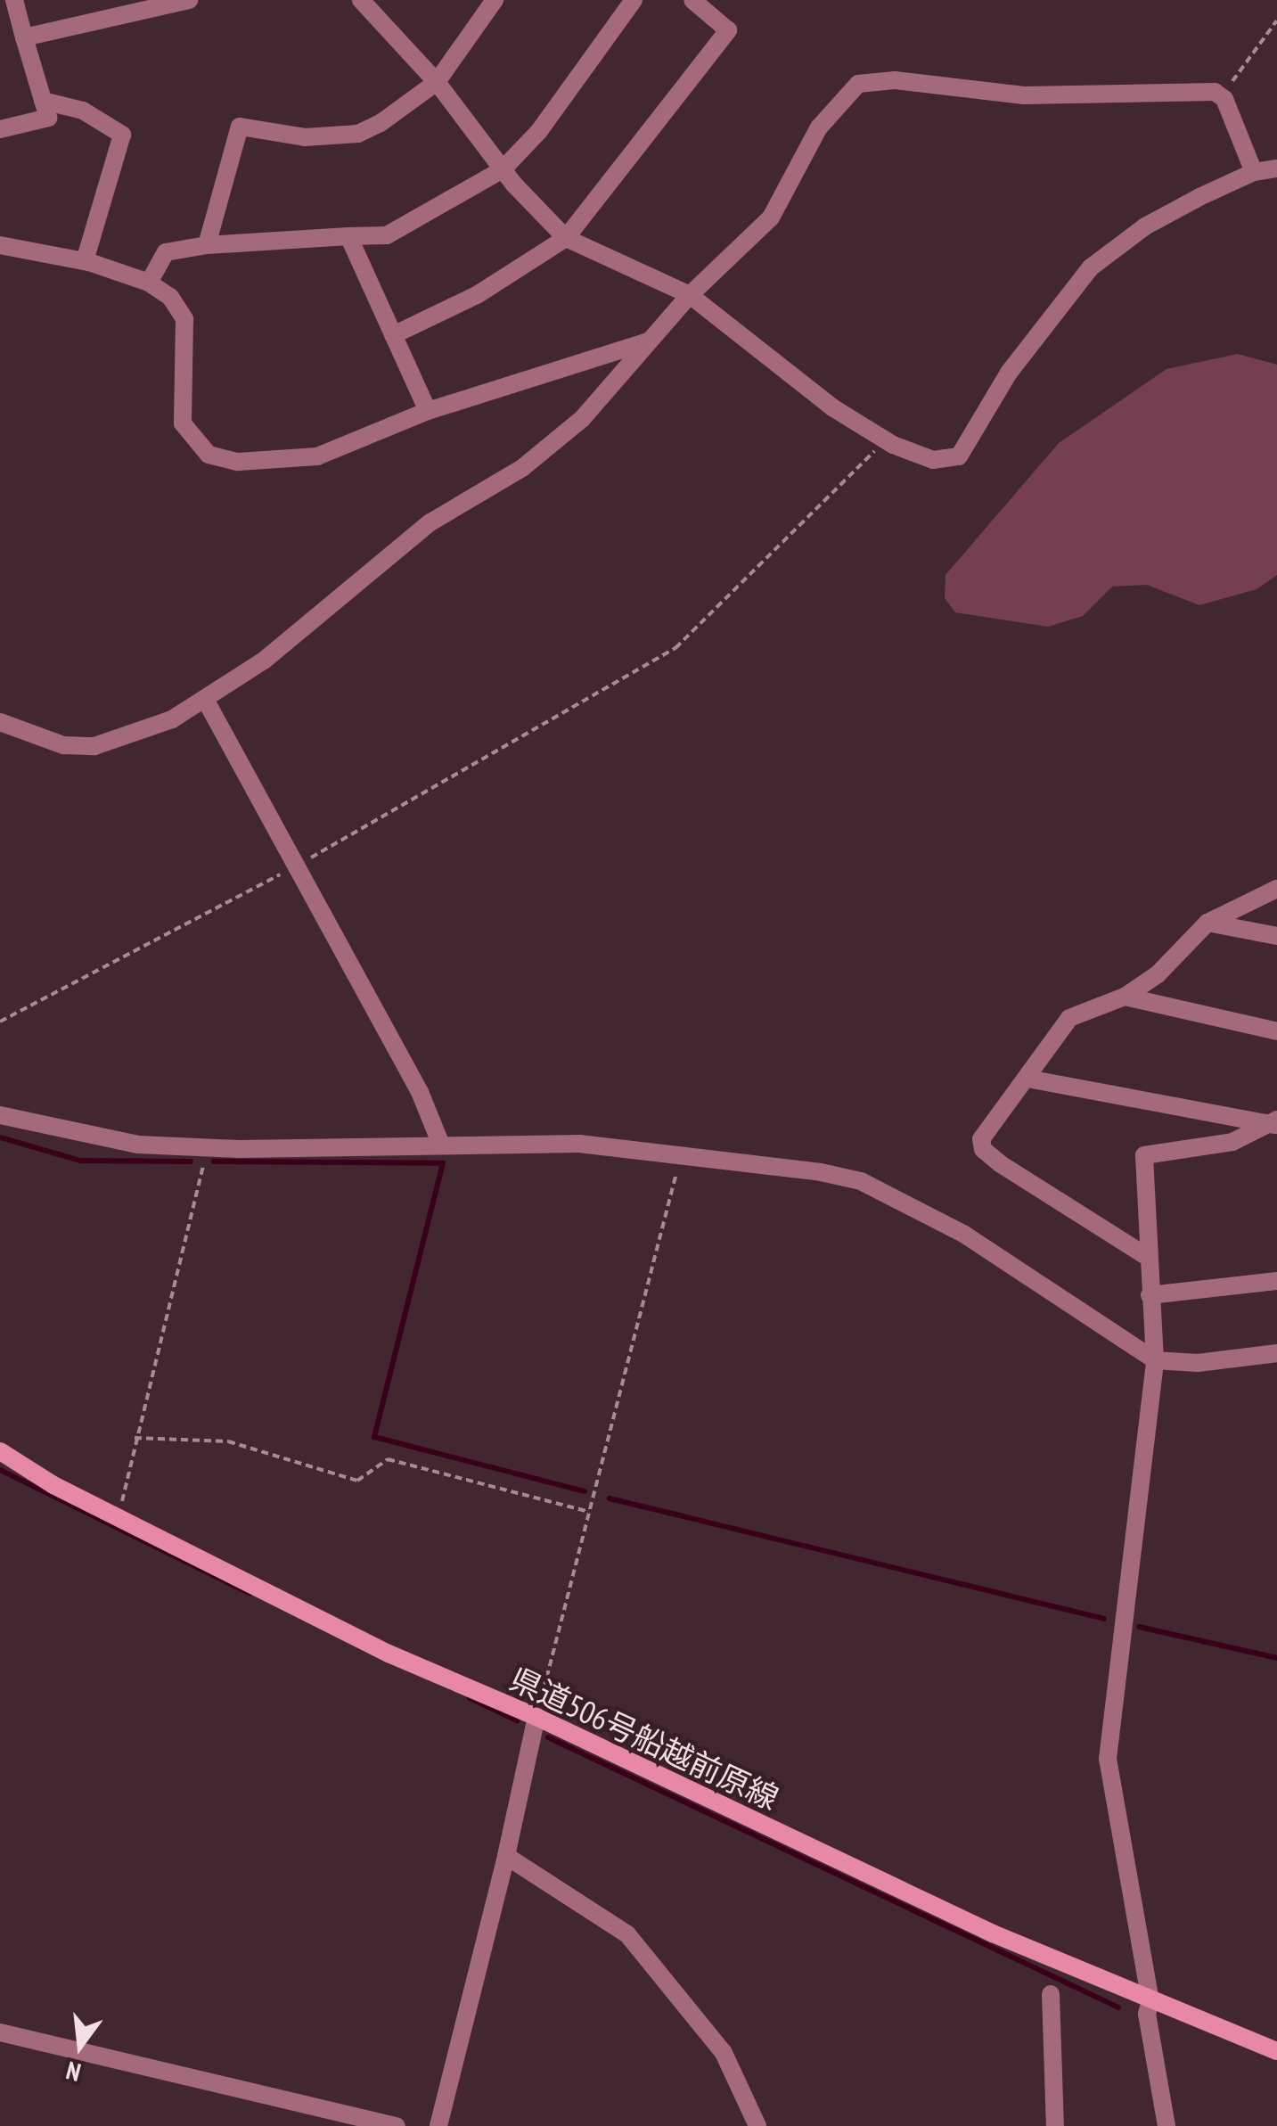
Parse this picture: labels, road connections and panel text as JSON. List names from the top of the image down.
{
  "streets": {
    "main road": ["県道506号船越前原線"]
  },
  "north": "bottom"
}
